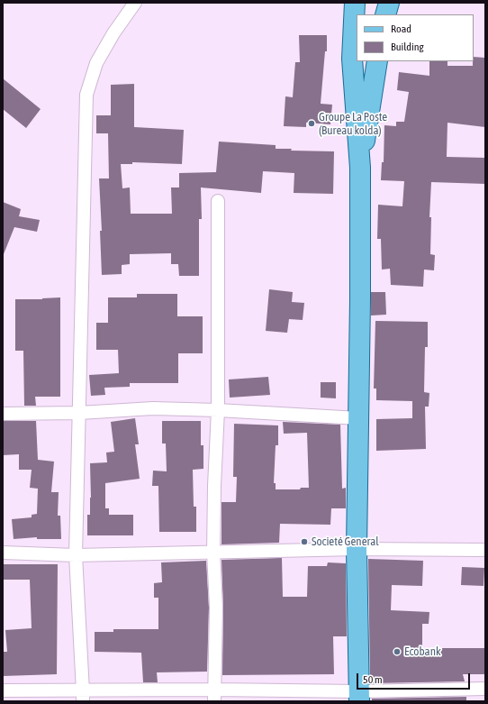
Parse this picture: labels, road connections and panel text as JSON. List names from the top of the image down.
{
  "places": ["Groupe La Poste (Bureau kolda)", "Societé General", "Ecobank"],
  "legend": ["Road", "Building"],
  "scale_bar": "50 m"
}
